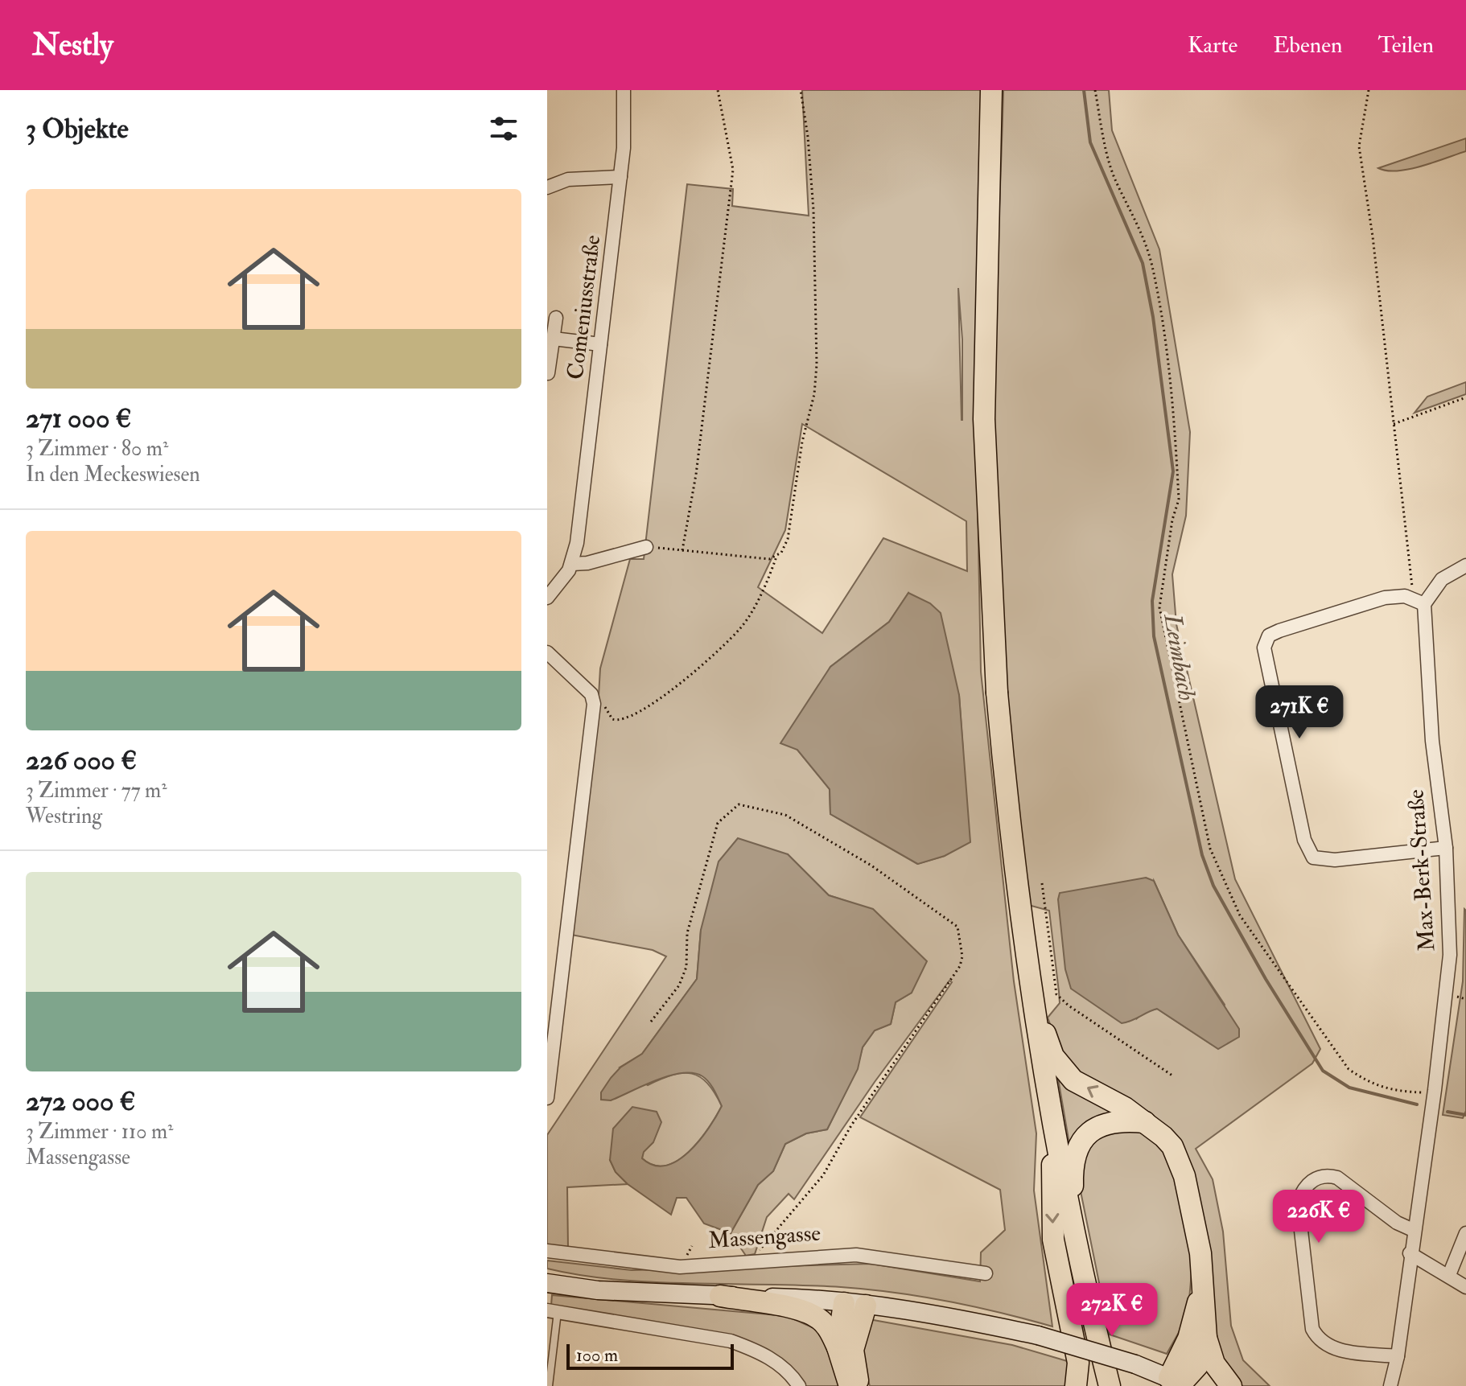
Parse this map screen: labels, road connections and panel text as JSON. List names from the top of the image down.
{
  "streets": {
    "street": ["Comeniusstraße", "Max-Berk-Straße", "Massengasse"]
  },
  "water": ["Leimbach"],
  "scale_bar": "100 m",
  "page": {
    "header": "Nestly",
    "nav": ["Karte", "Ebenen", "Teilen"],
    "heading": "3 Objekte",
    "list": [
      {
        "name": "271 000 €",
        "note": "3 Zimmer · 80 m² · In den Meckeswiesen"
      },
      {
        "name": "226 000 €",
        "note": "3 Zimmer · 77 m² · Westring"
      },
      {
        "name": "272 000 €",
        "note": "3 Zimmer · 110 m² · Massengasse"
      }
    ],
    "price": ["271K €", "226K €", "272K €"],
    "scale": "100 m"
  }
}
